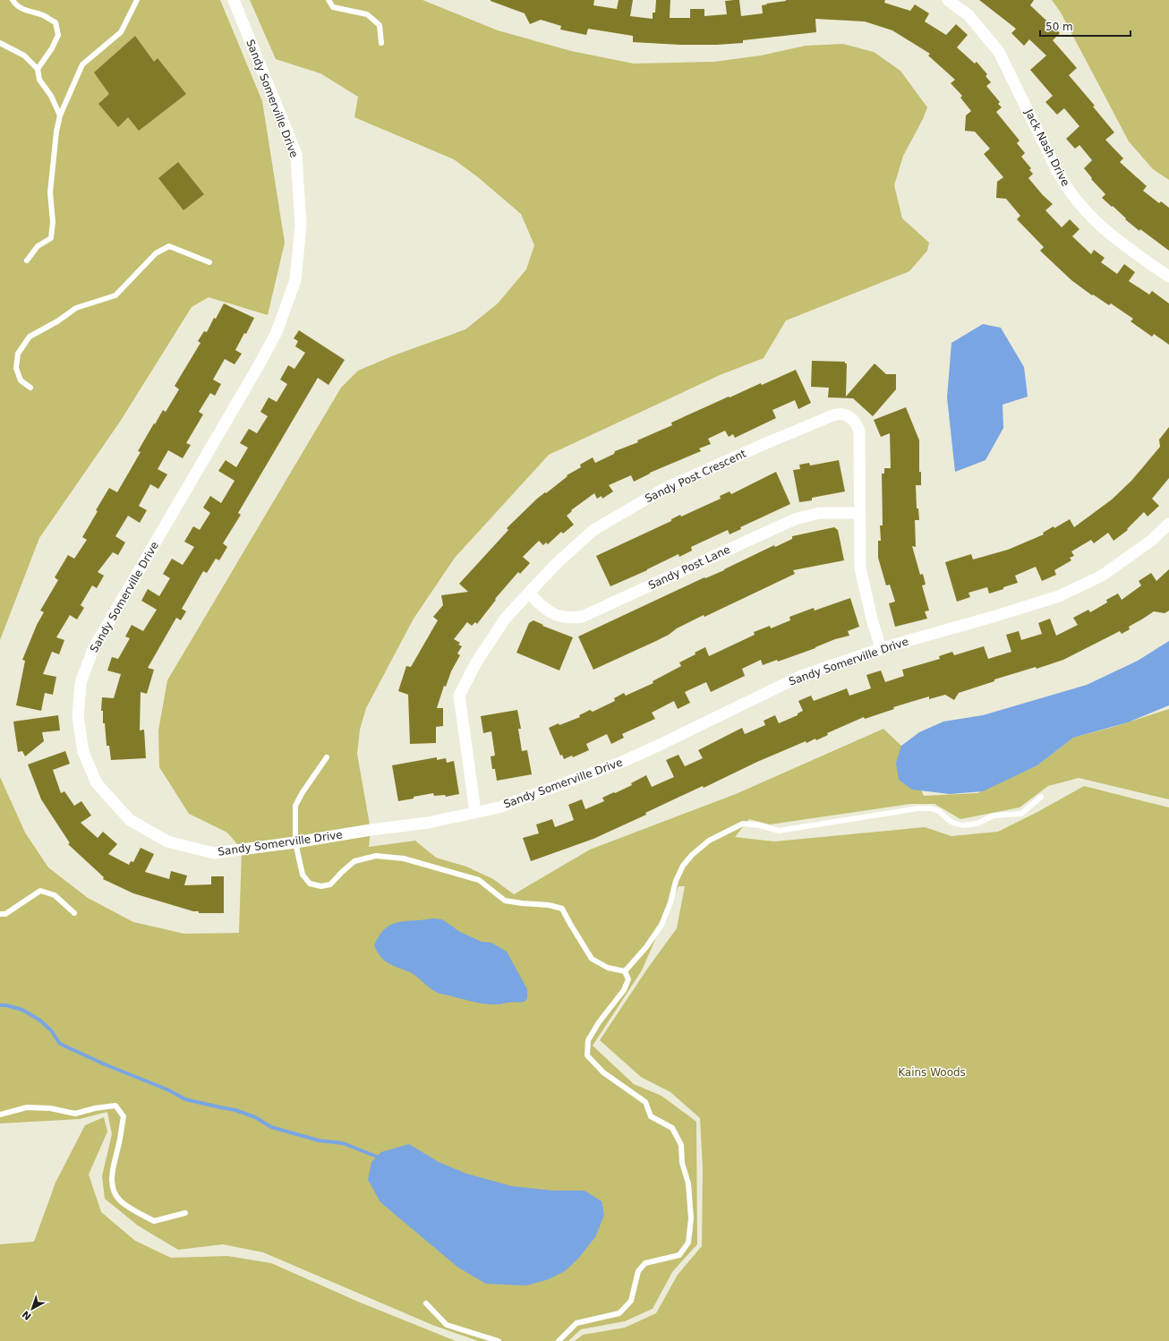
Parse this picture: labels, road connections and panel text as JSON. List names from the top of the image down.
{
  "streets": {
    "street": [
      "Sandy Somerville Drive",
      "Jack Nash Drive",
      "Sandy Post Crescent",
      "Sandy Post Lane"
    ]
  },
  "crossings": [
    ["Sandy Somerville Drive", "Sandy Post Crescent"],
    ["Sandy Post Crescent", "Sandy Post Lane"]
  ],
  "parks": ["Kains Woods"],
  "scale_bar": "50 m",
  "north": "bottom left"
}
